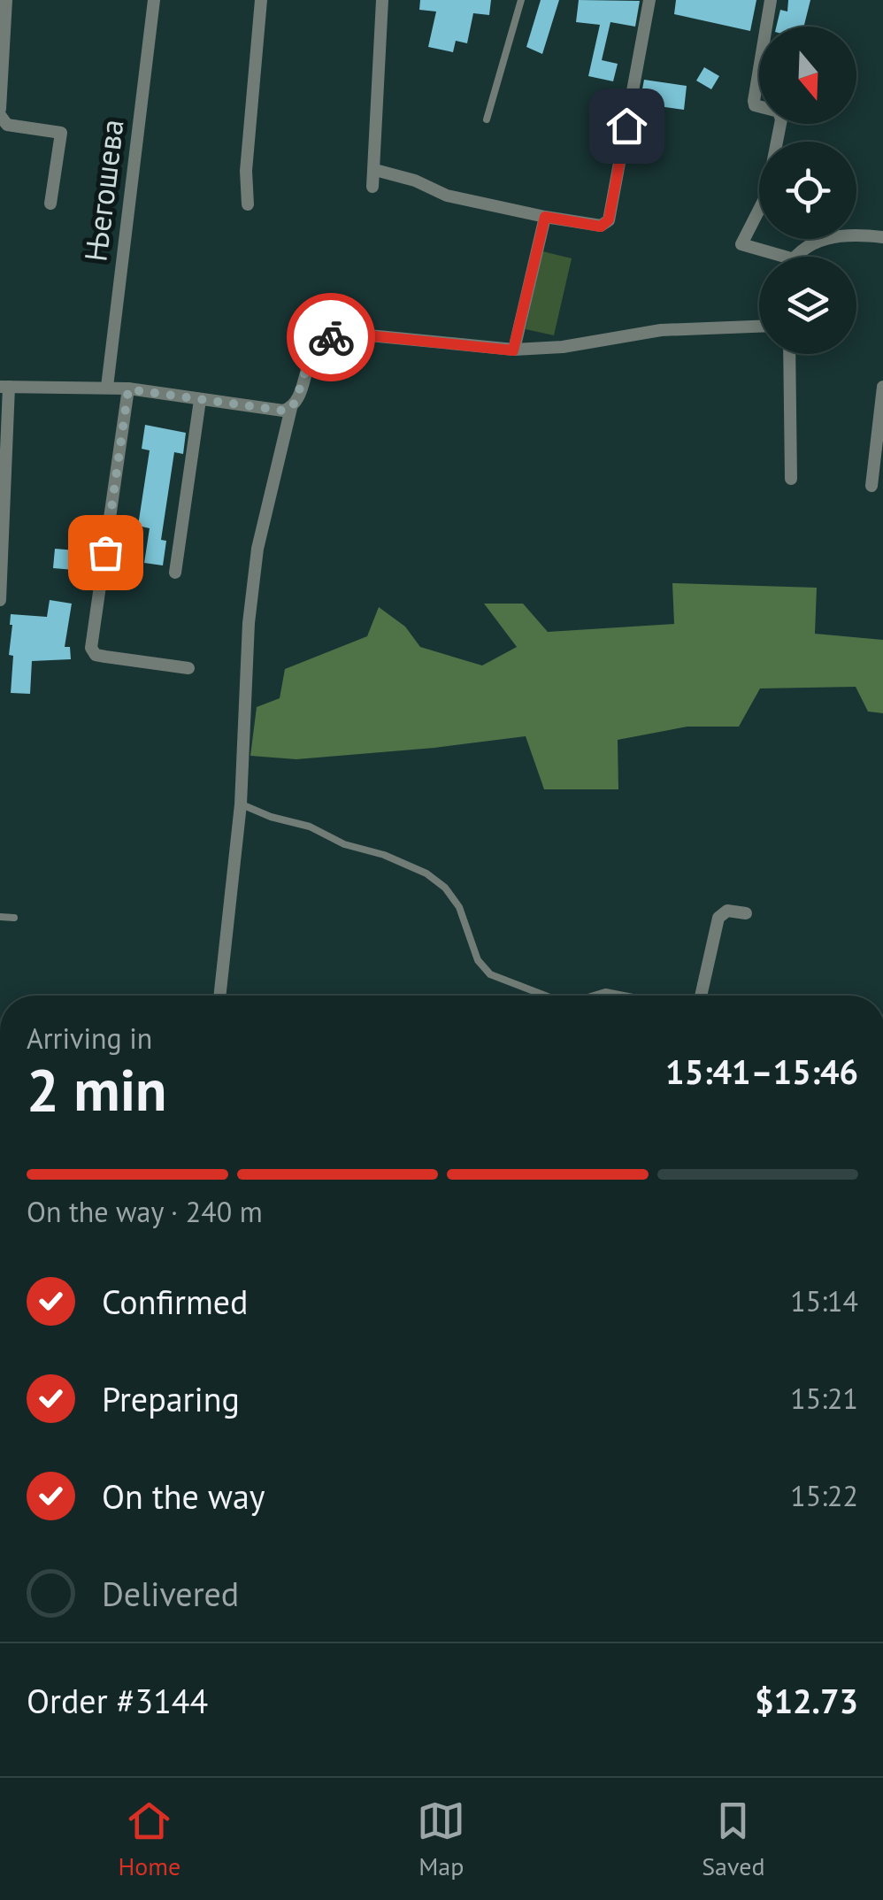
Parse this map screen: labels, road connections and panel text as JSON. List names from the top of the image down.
{
  "streets": {
    "street": ["Његошева"]
  },
  "north": "bottom",
  "page": {
    "heading": ["2 min", "Arriving in", "15:41–15:46"],
    "panel": ["Order #3144", "$12.73"],
    "bar": "On the way · 240 m",
    "list": [
      ["Confirmed", "15:14"],
      ["Preparing", "15:21"],
      ["On the way", "15:22"],
      "Delivered"
    ],
    "tabs": ["Home", "Map", "Saved"]
  }
}
